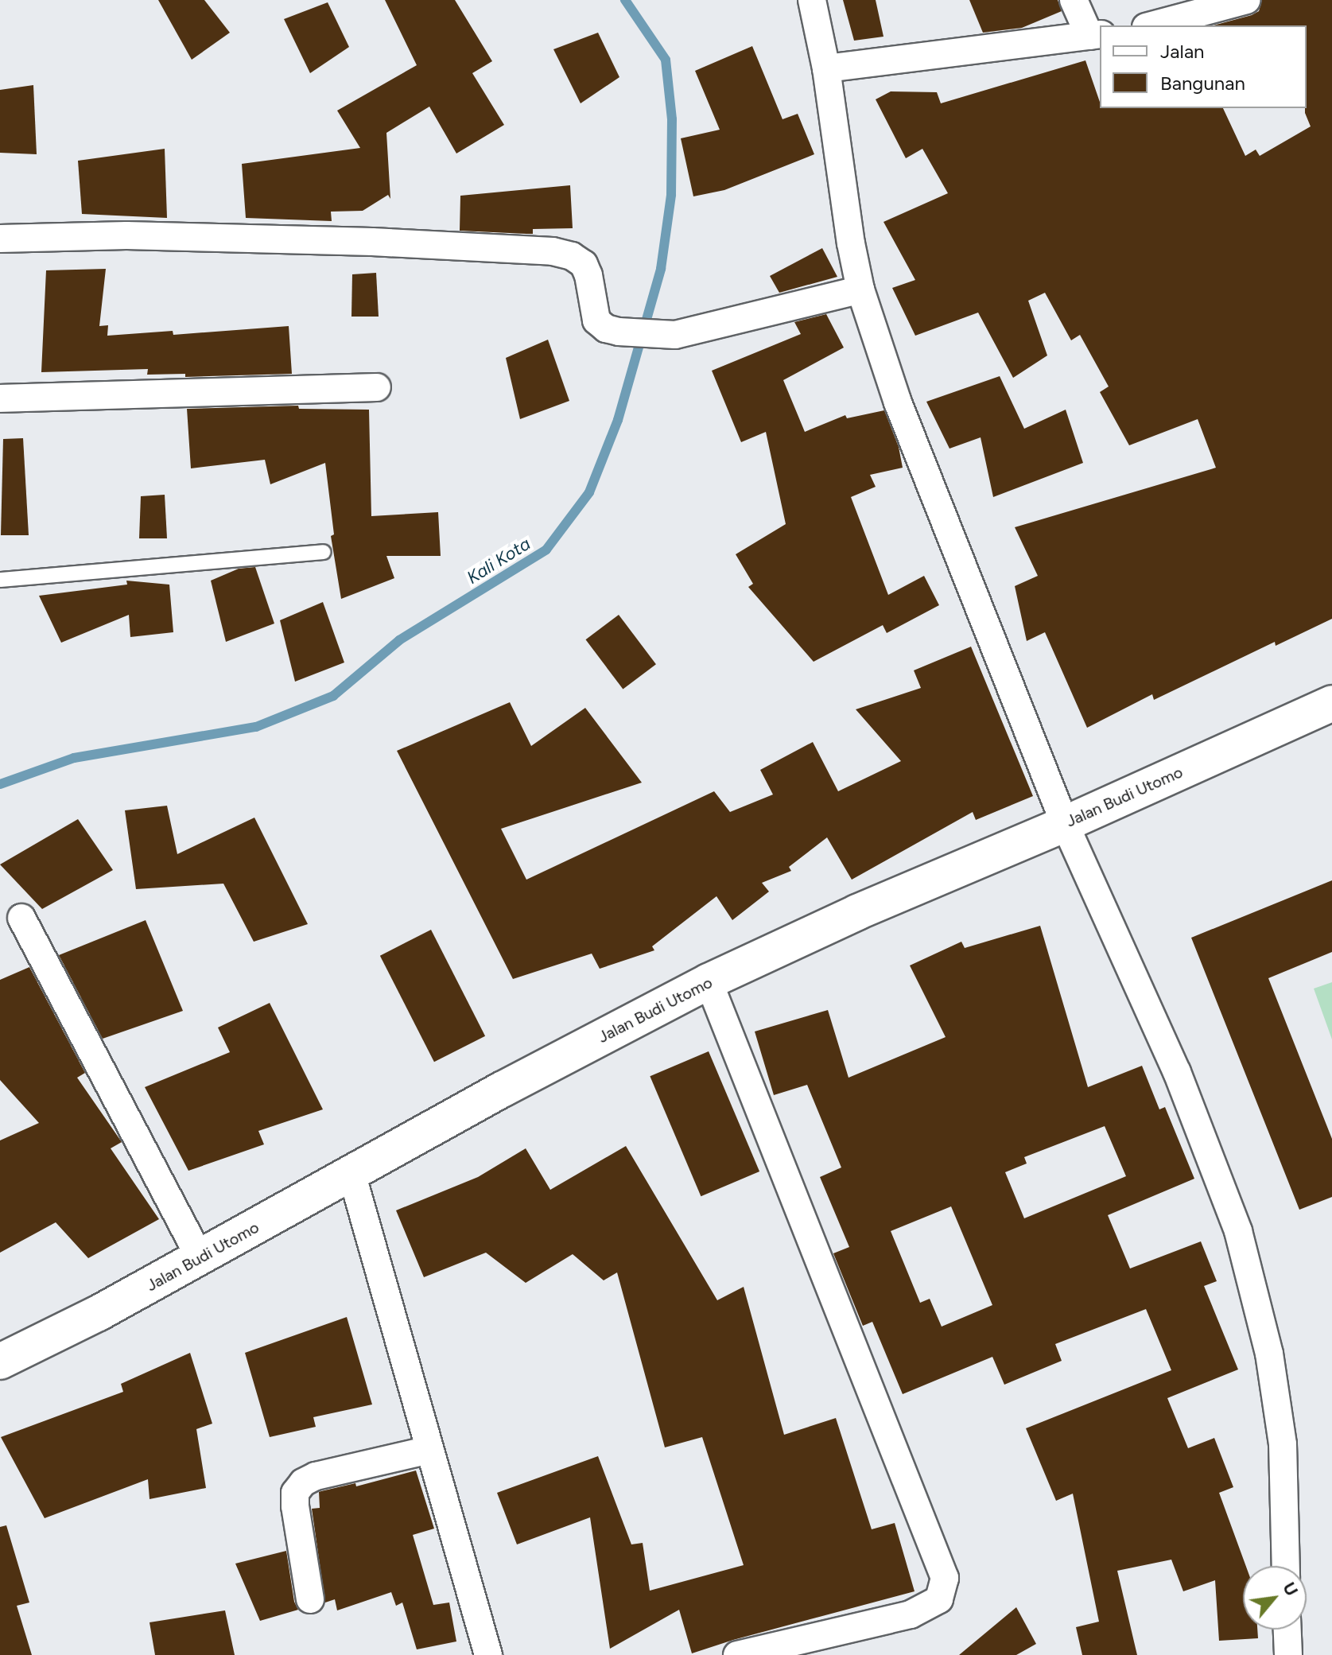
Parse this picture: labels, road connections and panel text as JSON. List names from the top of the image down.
{
  "streets": {
    "street": ["Jalan Budi Utomo"]
  },
  "water": ["Kali Kota"],
  "legend": ["Jalan", "Bangunan"],
  "north": "top right"
}
